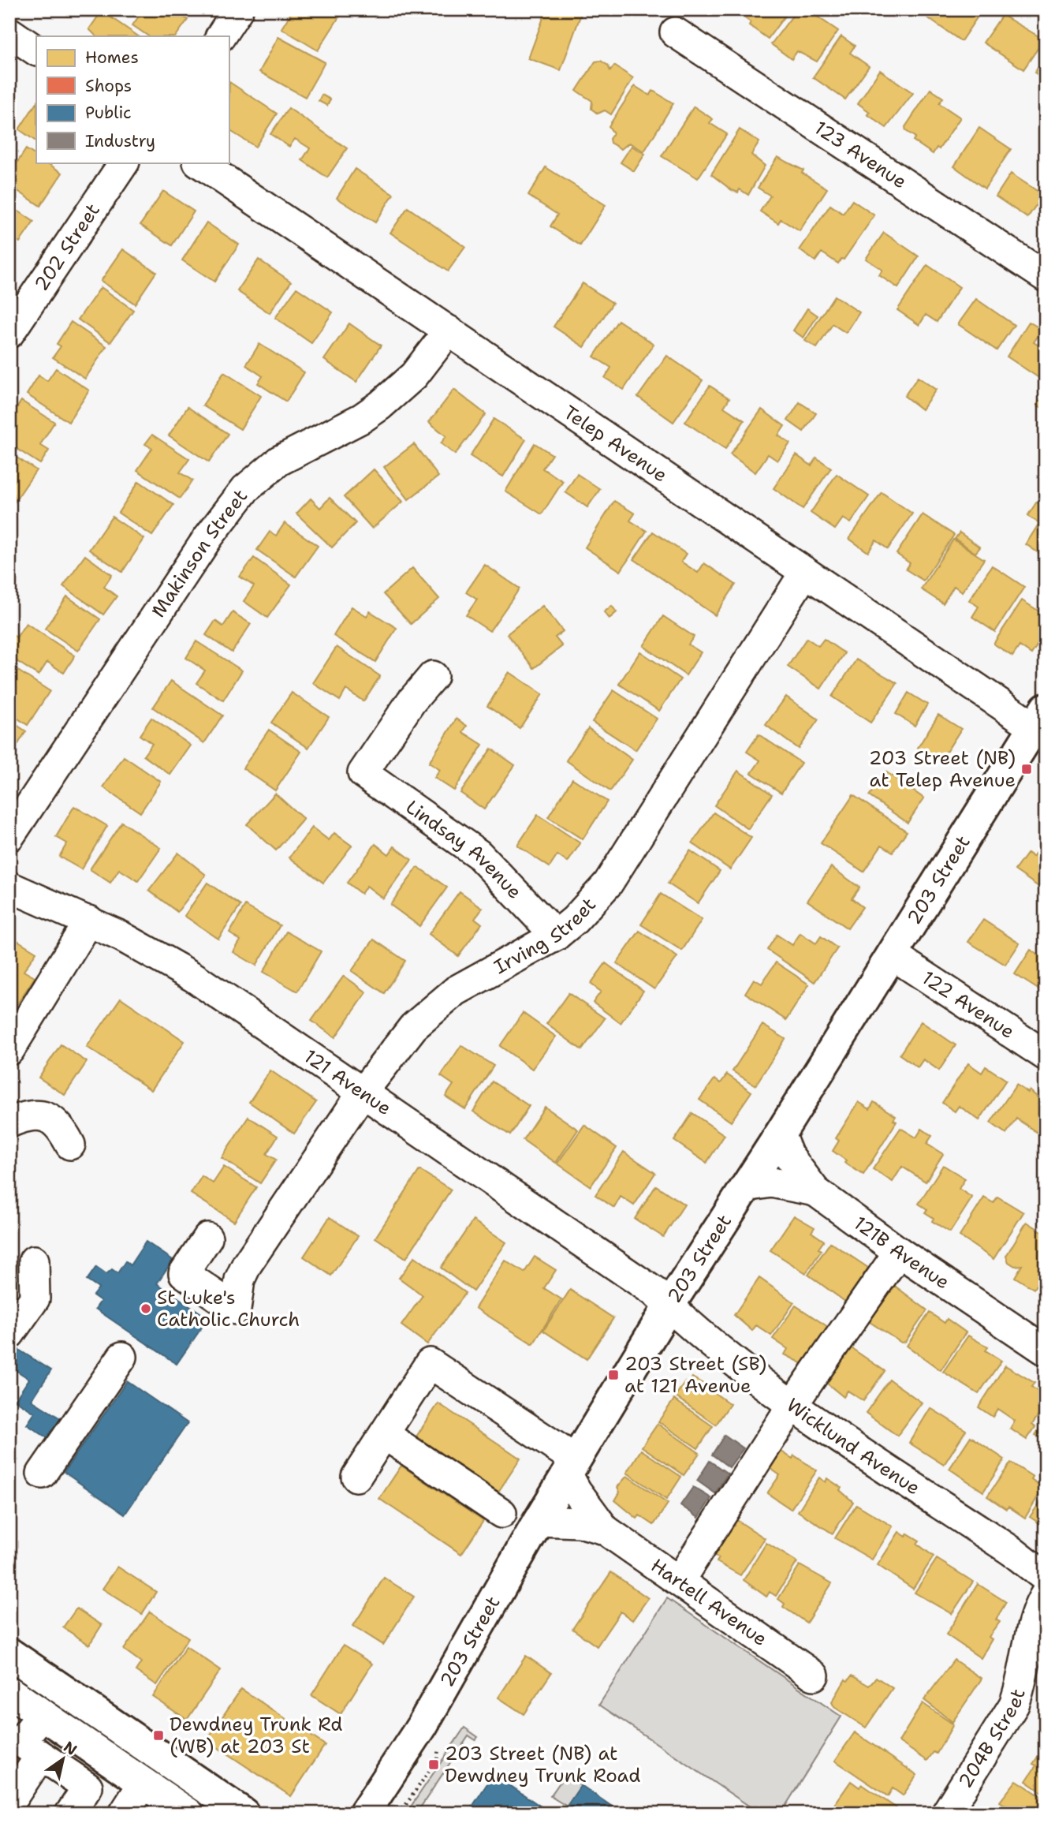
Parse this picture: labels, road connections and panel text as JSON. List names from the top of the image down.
{
  "streets": {
    "main road": ["203 Street"],
    "street": [
      "123 Avenue",
      "202 Street",
      "Telep Avenue",
      "Makinson Street",
      "Lindsay Avenue",
      "Irving Street",
      "122 Avenue",
      "121 Avenue",
      "121B Avenue",
      "Wicklund Avenue",
      "Hartell Avenue",
      "204B Street"
    ]
  },
  "crossings": [
    ["Telep Avenue", "Makinson Street"],
    ["Telep Avenue", "203 Street"],
    ["Telep Avenue", "Irving Street"],
    ["Lindsay Avenue", "Irving Street"],
    ["203 Street", "122 Avenue"],
    ["203 Street", "121 Avenue"],
    ["203 Street", "121B Avenue"],
    ["203 Street", "Wicklund Avenue"],
    ["203 Street", "Hartell Avenue"],
    ["Irving Street", "121 Avenue"],
    ["121 Avenue", "Wicklund Avenue"]
  ],
  "places": {
    "transit": [
      "203 Street (NB) at Telep Avenue",
      "203 Street (SB) at 121 Avenue",
      "Dewdney Trunk Rd (WB) at 203 St",
      "203 Street (NB) at Dewdney Trunk Road"
    ],
    "other": ["St Luke's Catholic Church"]
  },
  "legend": [
    "Homes",
    "Shops",
    "Public",
    "Industry"
  ],
  "north": "top right"
}
